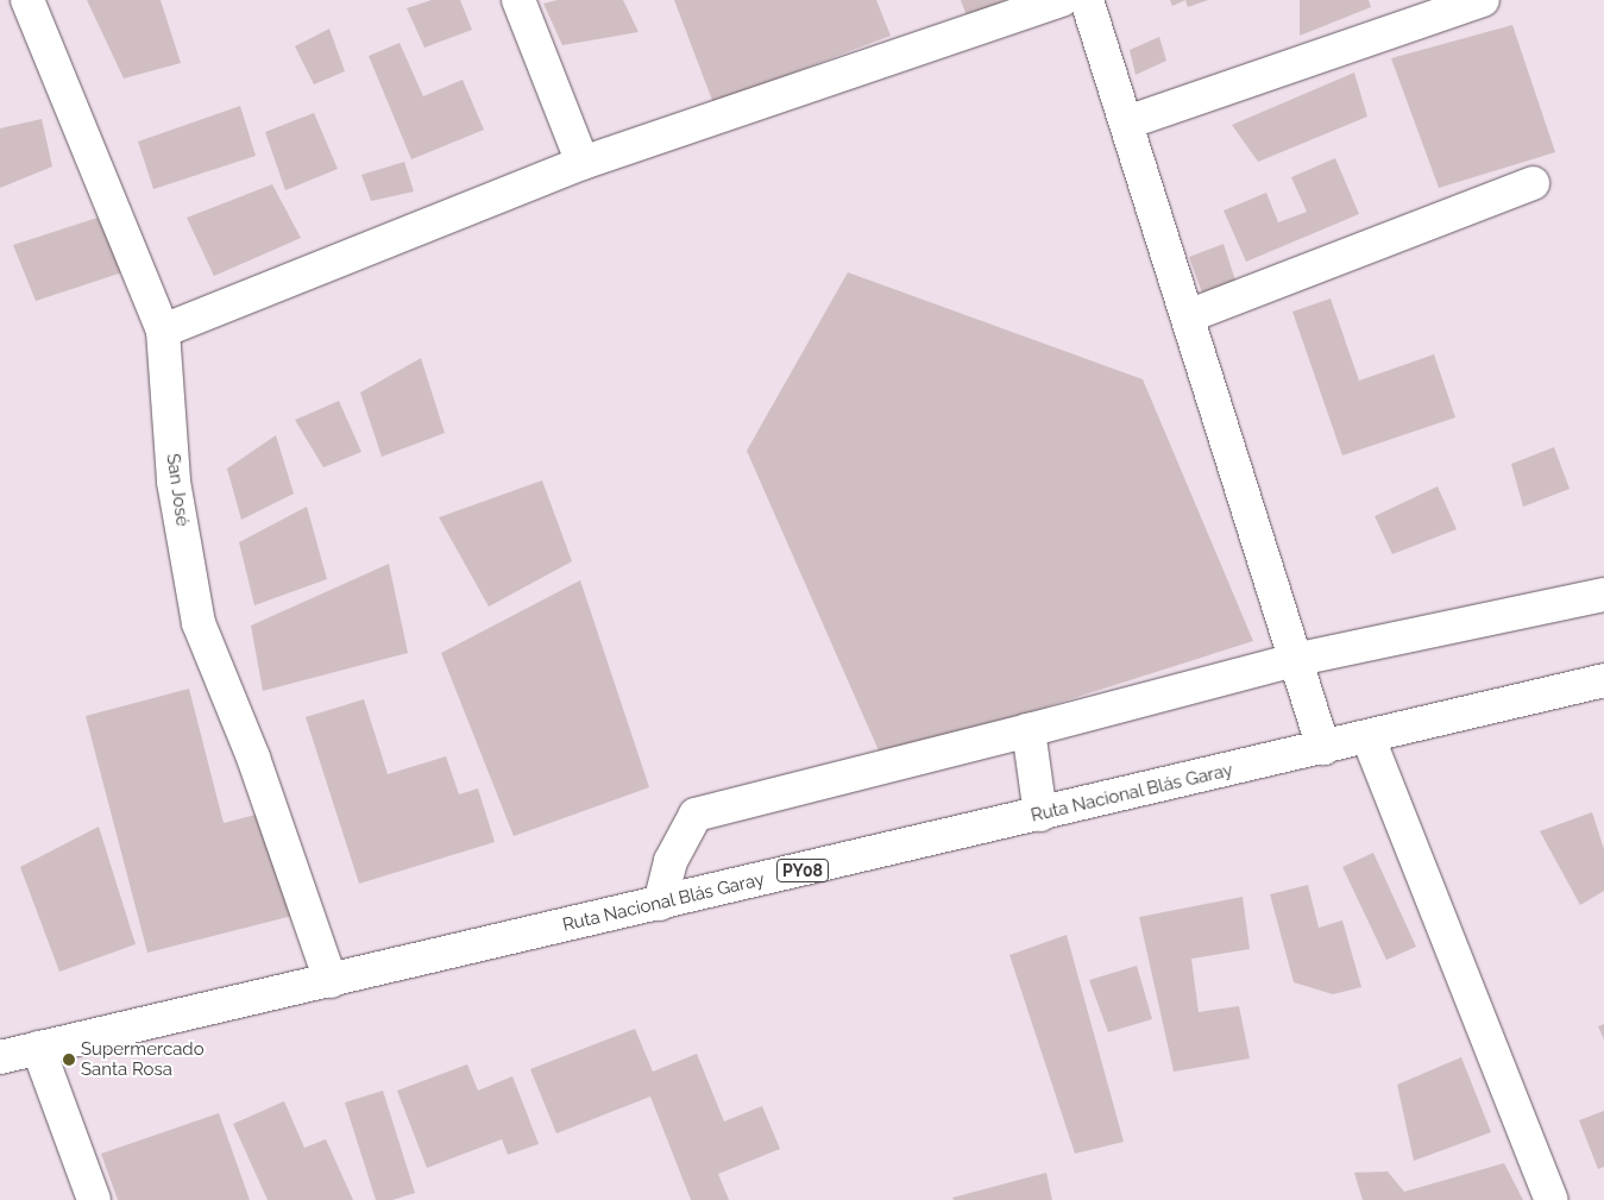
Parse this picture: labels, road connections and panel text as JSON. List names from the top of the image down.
{
  "streets": {
    "main road": ["San José", "Ruta Nacional Blás Garay", "PY08"]
  },
  "crossings": [
    ["San José", "Ruta Nacional Blás Garay"]
  ],
  "places": ["Supermercado Santa Rosa"]
}
